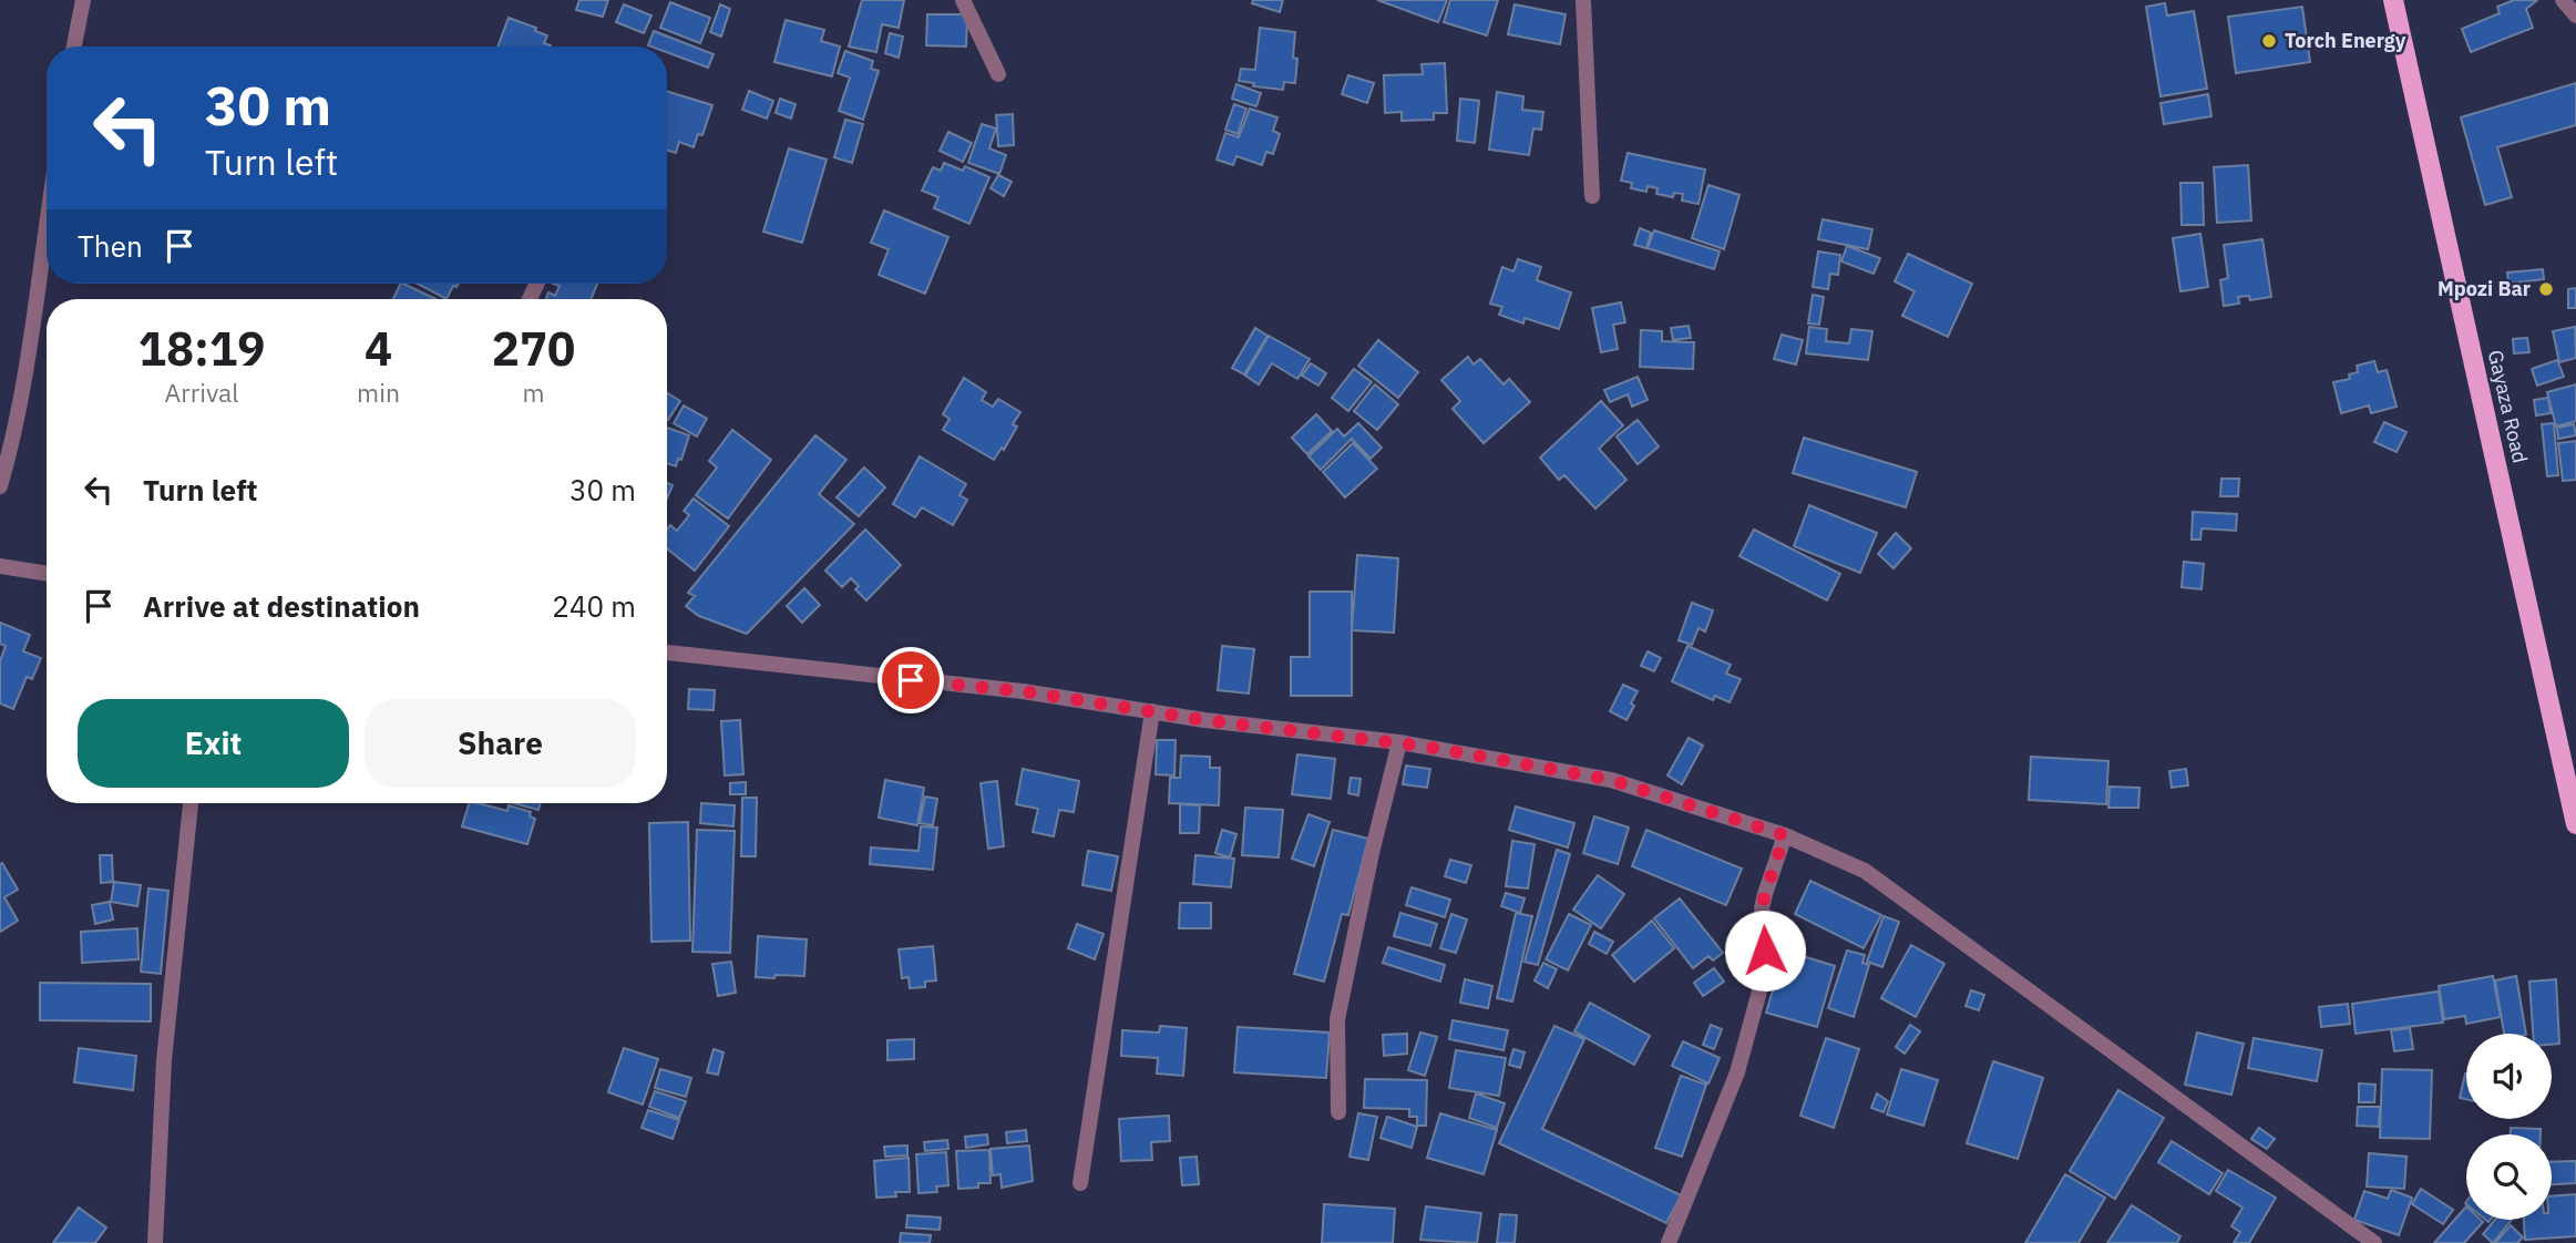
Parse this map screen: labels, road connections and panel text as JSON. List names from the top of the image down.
{
  "streets": {
    "main road": ["Gayaza Road"]
  },
  "places": ["Torch Energy", "Mpozi Bar"],
  "page": {
    "turn": ["30 m", "Turn left"],
    "then": "Then",
    "eta": [
      "18:19",
      "Arrival",
      "4",
      "min",
      "270",
      "m"
    ],
    "list": [
      {
        "name": "Turn left",
        "value": "30 m"
      },
      {
        "name": "Arrive at destination",
        "value": "240 m"
      }
    ],
    "buttons": ["Exit", "Share"]
  }
}
